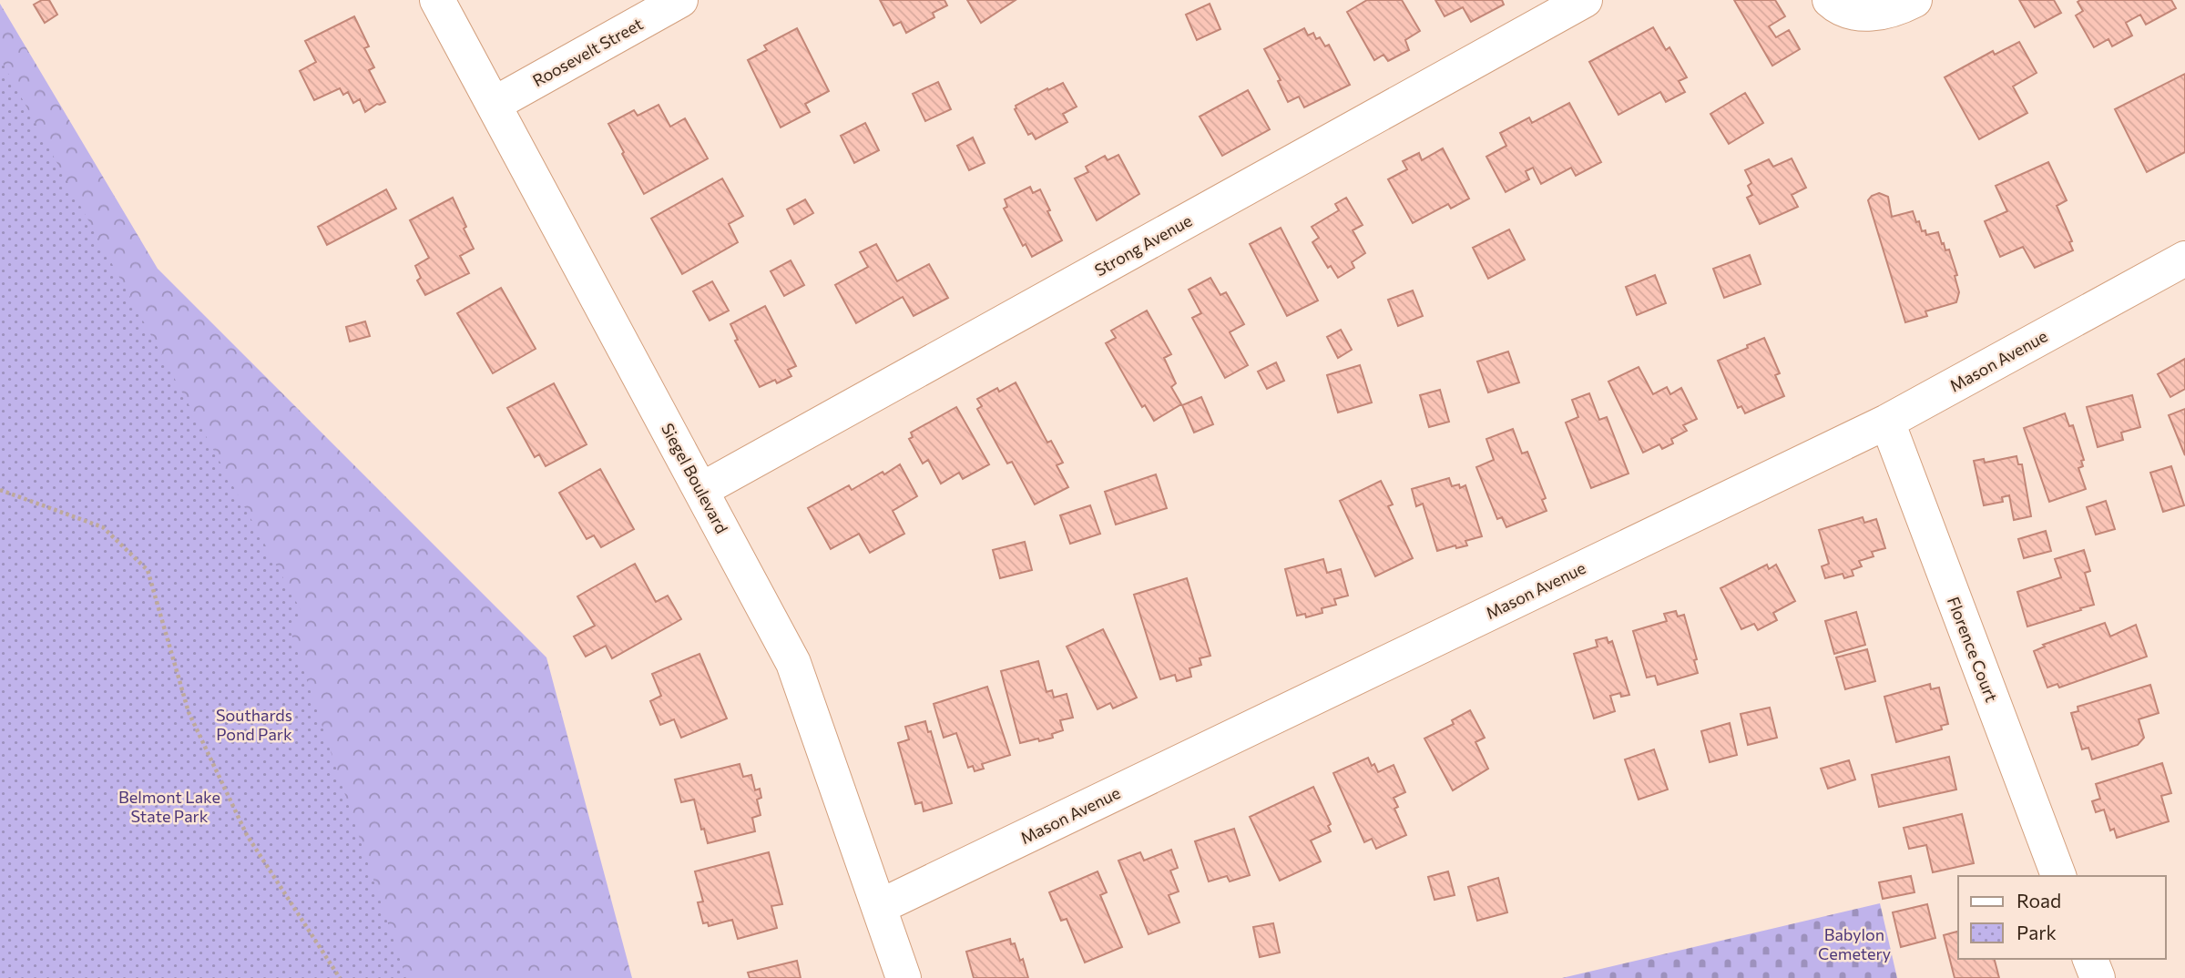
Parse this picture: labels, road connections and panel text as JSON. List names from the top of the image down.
{
  "streets": {
    "street": [
      "Roosevelt Street",
      "Strong Avenue",
      "Mason Avenue",
      "Siegel Boulevard",
      "Florence Court"
    ]
  },
  "crossings": [
    ["Roosevelt Street", "Siegel Boulevard"],
    ["Strong Avenue", "Siegel Boulevard"],
    ["Mason Avenue", "Siegel Boulevard"],
    ["Mason Avenue", "Florence Court"]
  ],
  "parks": ["Southards Pond Park", "Belmont Lake State Park", "Babylon Cemetery"],
  "legend": ["Road", "Park"]
}
